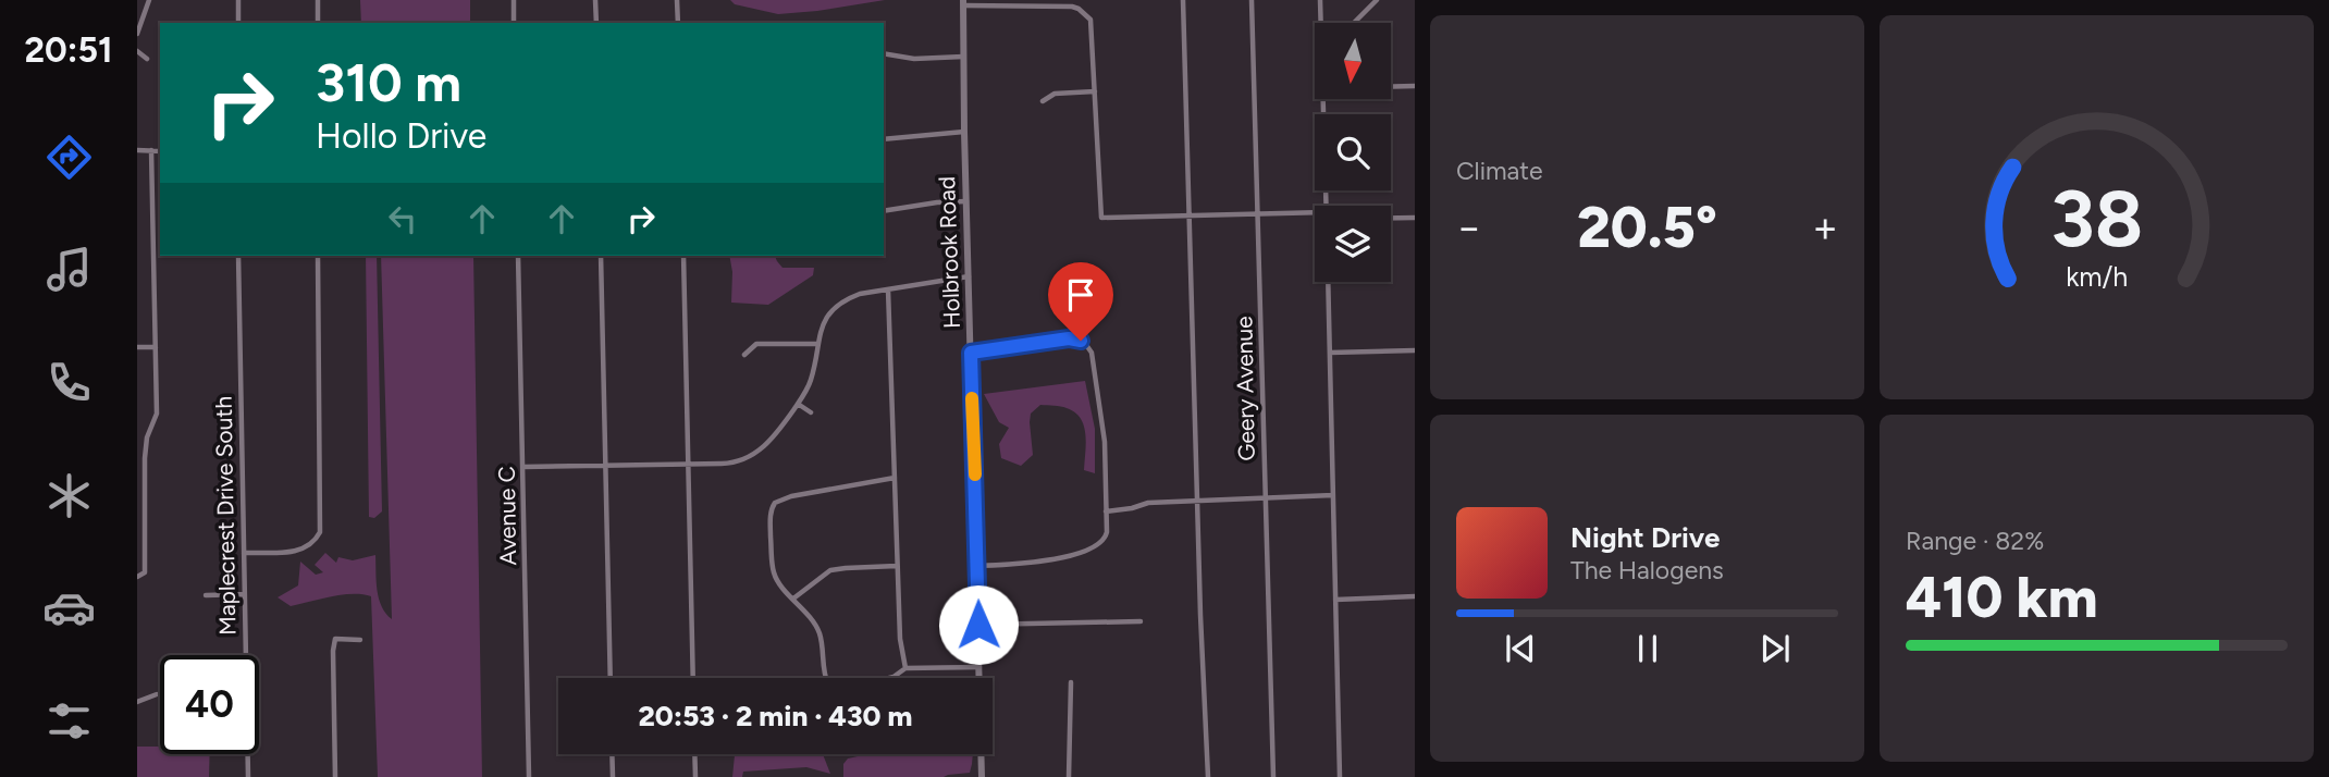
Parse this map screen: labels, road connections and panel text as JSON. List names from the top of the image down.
{
  "streets": {
    "street": [
      "Holbrook Road",
      "Geery Avenue",
      "Maplecrest Drive South",
      "Avenue C"
    ]
  },
  "north": "bottom",
  "page": {
    "tabs": "20:51",
    "tile": [
      "Climate",
      ["Range · 82%", "410 km"]
    ],
    "turn": ["310 m", "Hollo Drive"],
    "heat": ["−", "20.5°", "+"],
    "song": ["Night Drive", "The Halogens"],
    "limit": "40",
    "trip": "20:53 · 2 min · 430 m",
    "gauge": ["38", "km/h"]
  }
}
